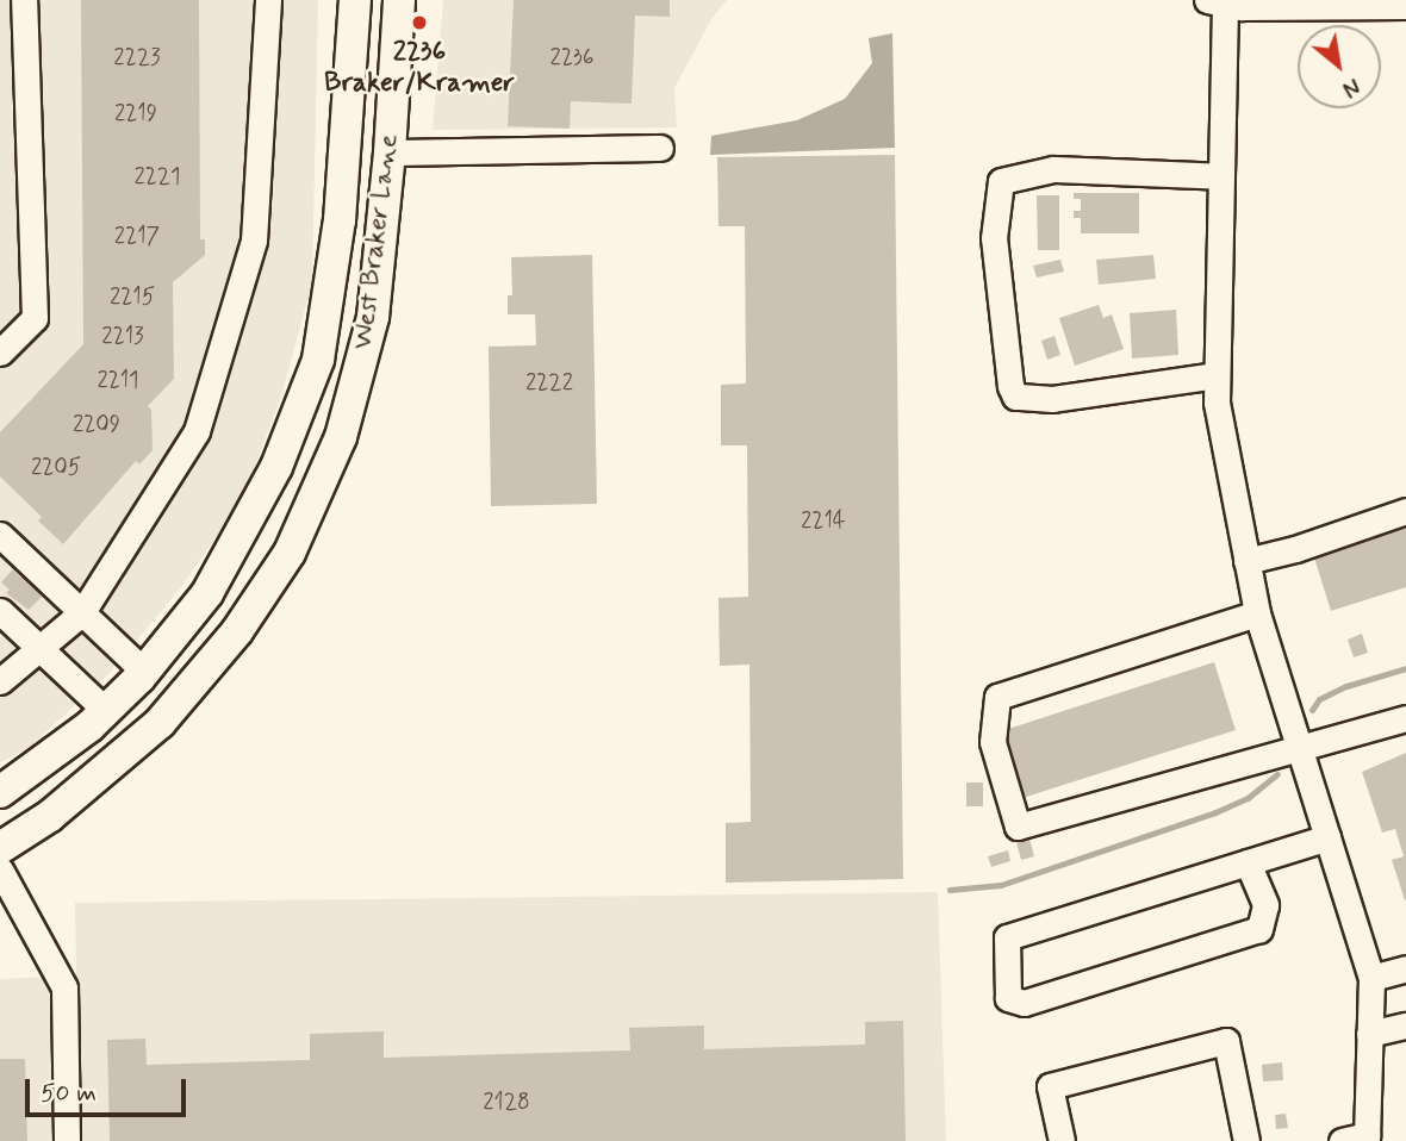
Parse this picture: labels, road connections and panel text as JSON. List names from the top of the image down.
{
  "streets": {
    "main road": ["West Braker Lane"]
  },
  "places": ["2236 Braker/Kramer"],
  "house_numbers": [
    "2223",
    "2236",
    "2219",
    "2221",
    "2217",
    "2215",
    "2213",
    "2211",
    "2222",
    "2209",
    "2205",
    "2214",
    "2128"
  ],
  "scale_bar": "50 m",
  "north": "bottom right"
}
